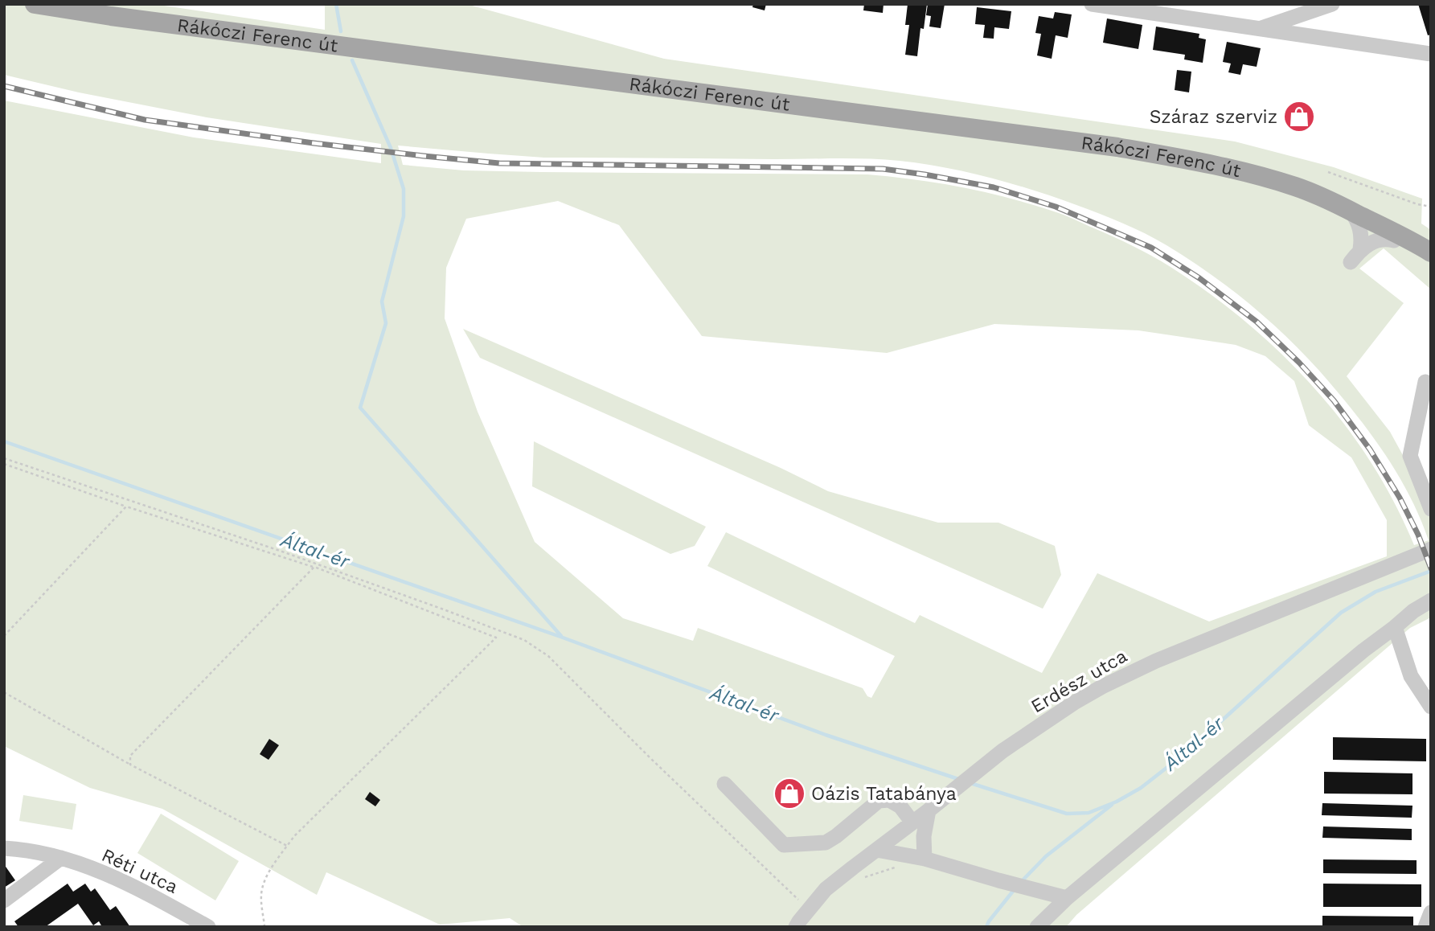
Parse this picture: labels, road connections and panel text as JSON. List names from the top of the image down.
{
  "streets": {
    "main road": ["Rákóczi Ferenc út"],
    "street": ["Erdész utca", "Réti utca"]
  },
  "water": ["Által-ér"],
  "places": {
    "shop": ["Száraz szerviz", "Oázis Tatabánya"]
  }
}
